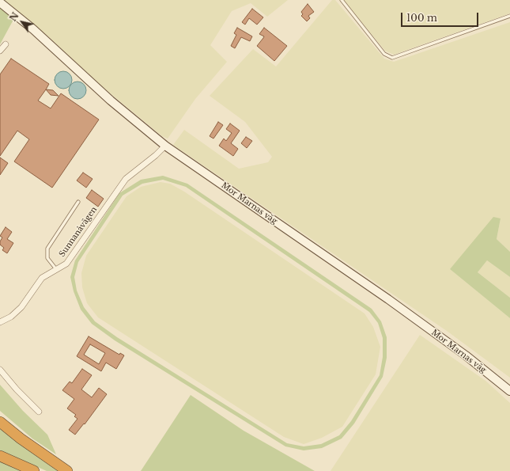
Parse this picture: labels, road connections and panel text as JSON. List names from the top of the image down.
{
  "streets": {
    "street": ["Mor Marnas väg", "Sunnanåvägen"]
  },
  "crossings": [
    ["Mor Marnas väg", "Sunnanåvägen"]
  ],
  "scale_bar": "100 m",
  "north": "top left"
}
